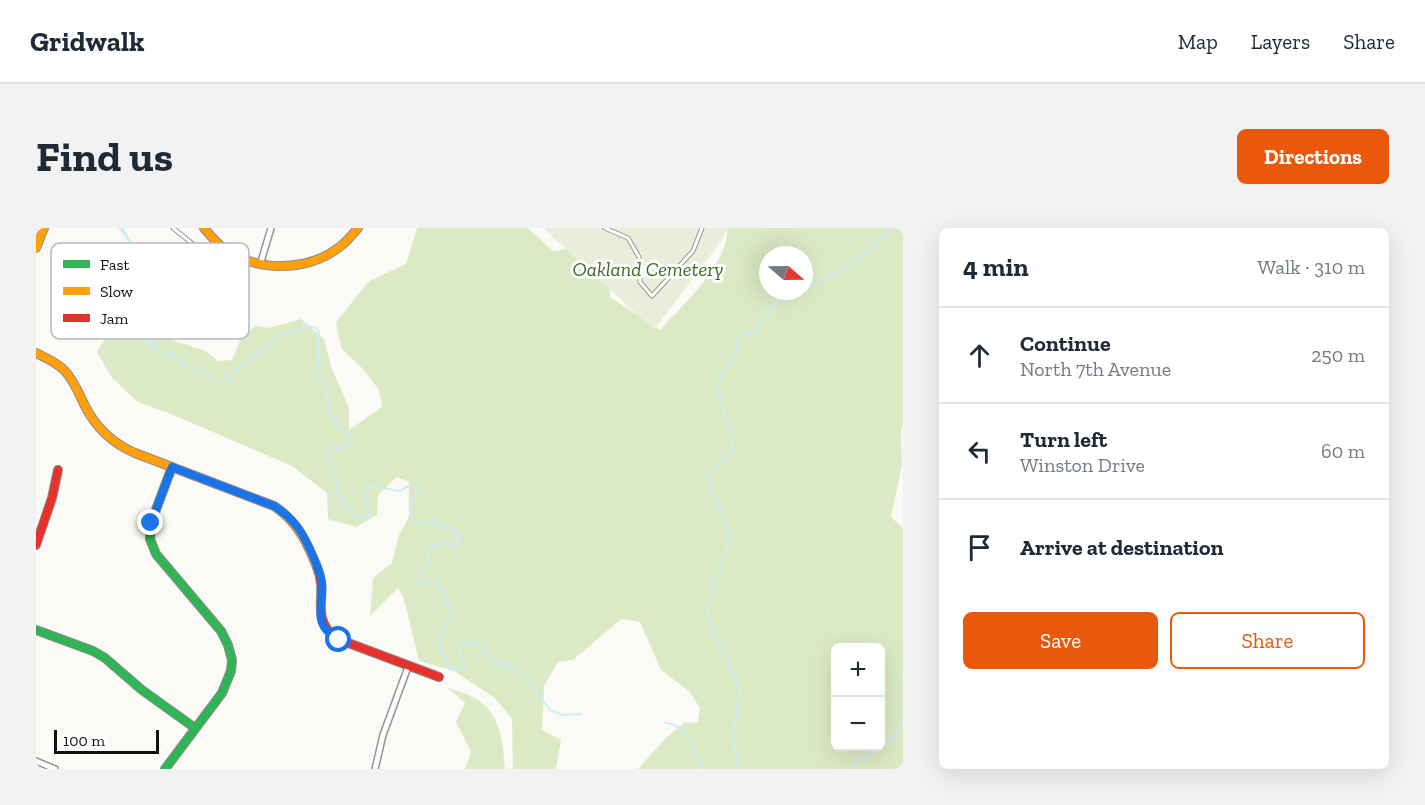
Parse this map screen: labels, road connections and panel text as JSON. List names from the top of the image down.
{
  "parks": ["Oakland Cemetery"],
  "legend": ["Fast", "Slow", "Jam"],
  "scale_bar": "100 m",
  "north": "right",
  "page": {
    "header": "Gridwalk",
    "nav": ["Map", "Layers", "Share"],
    "buttons": [
      "Directions",
      ["Save", "Share"]
    ],
    "title": "Find us",
    "heading": ["4 min", "Walk · 310 m"],
    "list": [
      ["Continue", "North 7th Avenue", "250 m"],
      ["Turn left", "Winston Drive", "60 m"],
      "Arrive at destination"
    ],
    "map_buttons": ["+", "−"],
    "scale": "100 m"
  }
}
